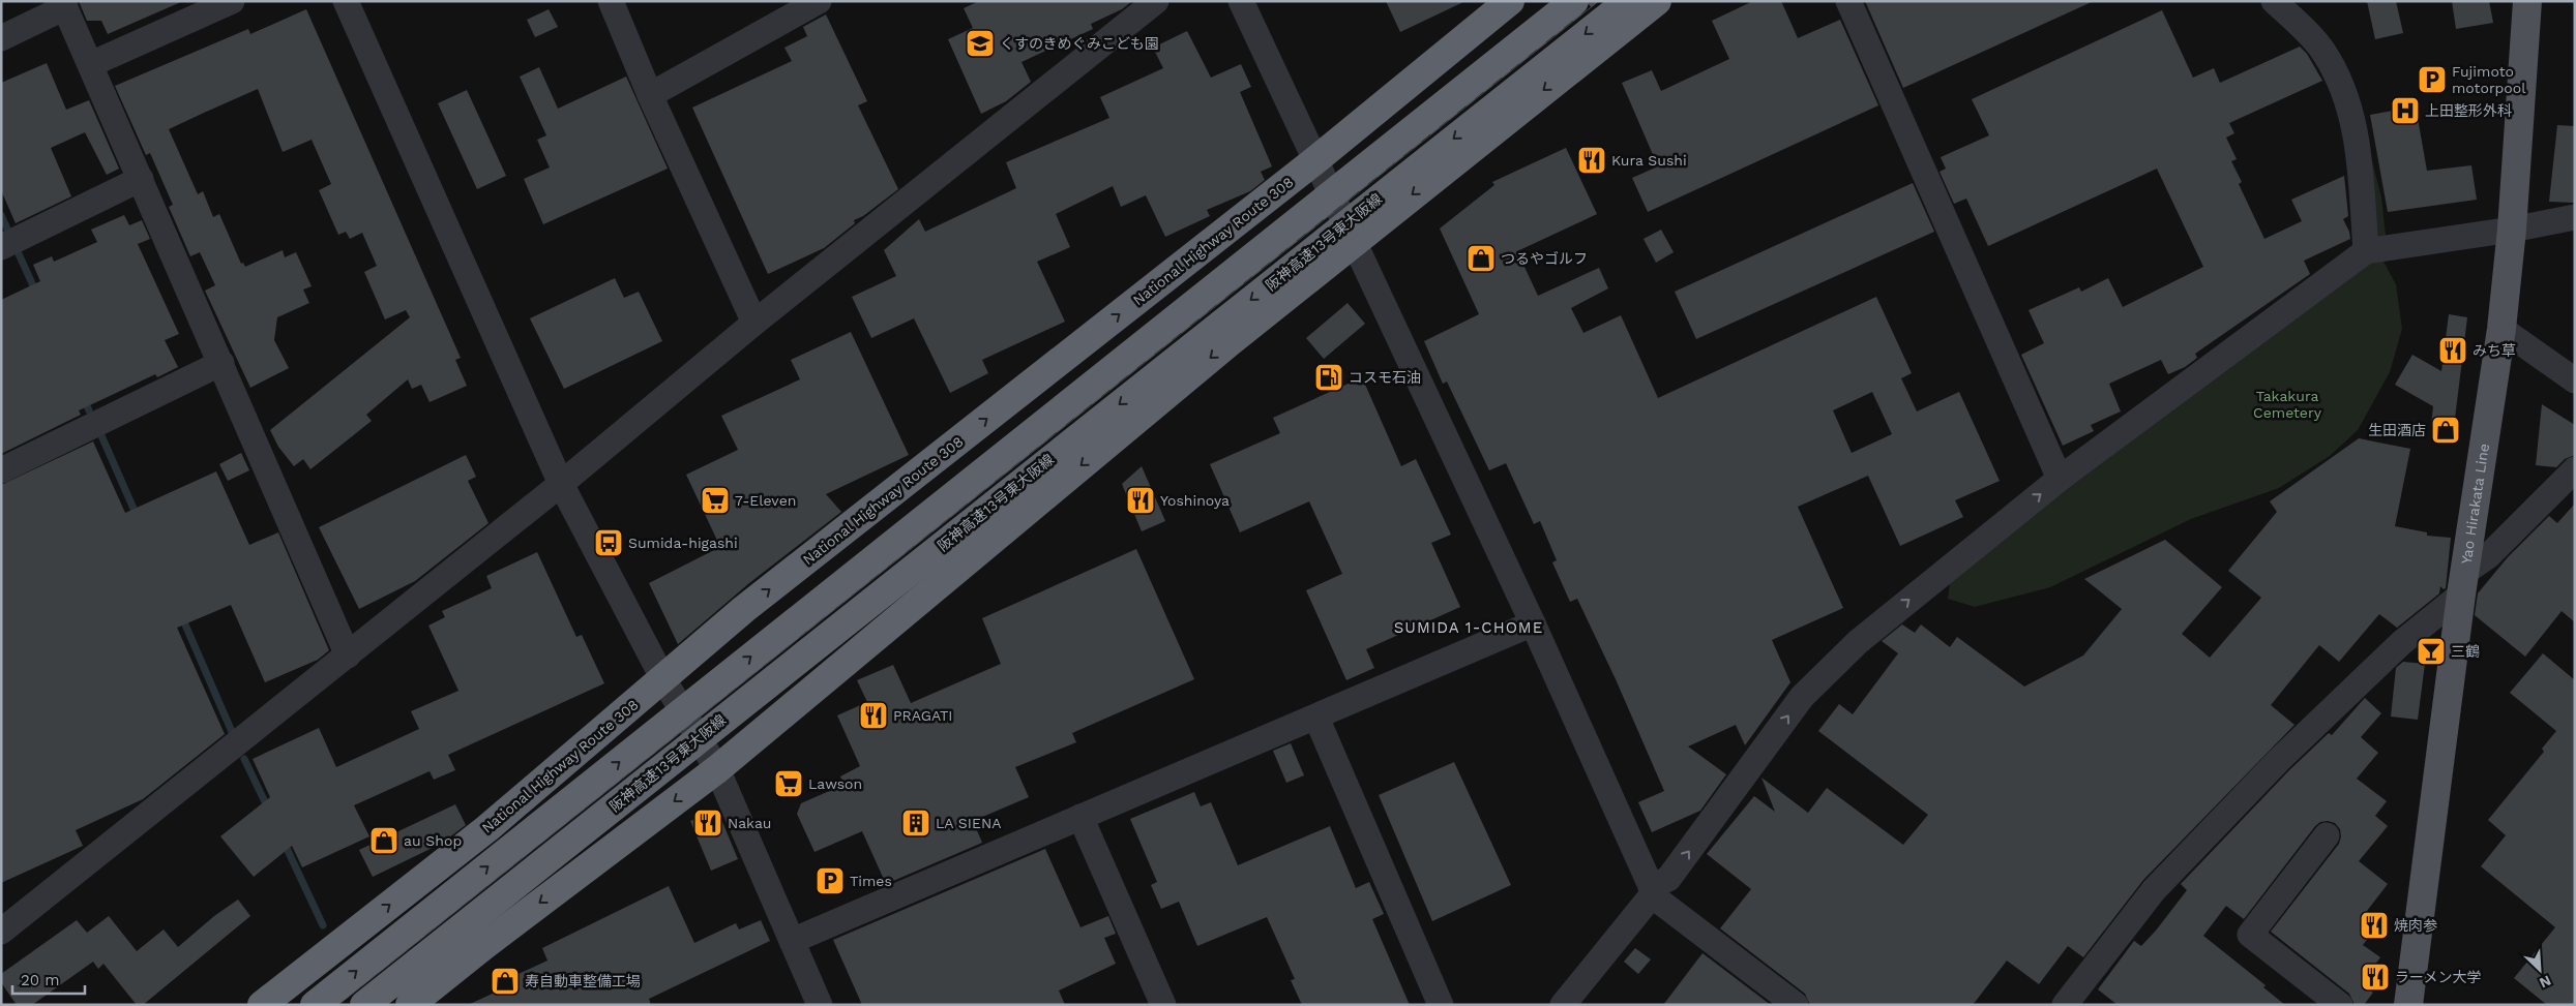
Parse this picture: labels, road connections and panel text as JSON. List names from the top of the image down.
{
  "streets": {
    "highway": ["National Highway Route 308", "阪神高速13号東大阪線"],
    "main road": ["Yao Hirakata Line"]
  },
  "districts": ["SUMIDA 1-CHOME"],
  "parks": ["Takakura Cemetery"],
  "places": {
    "school or university": ["くすのきめぐみこども園"],
    "parking": ["Fujimoto motorpool", "Times"],
    "hospital": ["上田整形外科"],
    "restaurant": [
      "Kura Sushi",
      "みち草",
      "Yoshinoya",
      "PRAGATI",
      "Nakau",
      "焼肉参",
      "ラーメン大学"
    ],
    "shop": [
      "つるやゴルフ",
      "生田酒店",
      "au Shop",
      "寿自動車整備工場"
    ],
    "fuel station": ["コスモ石油"],
    "supermarket": ["7-Eleven", "Lawson"],
    "bus stop": ["Sumida-higashi"],
    "bar": ["三鶴"],
    "building": ["LA SIENA"]
  },
  "scale_bar": "20 m",
  "north": "bottom right"
}
